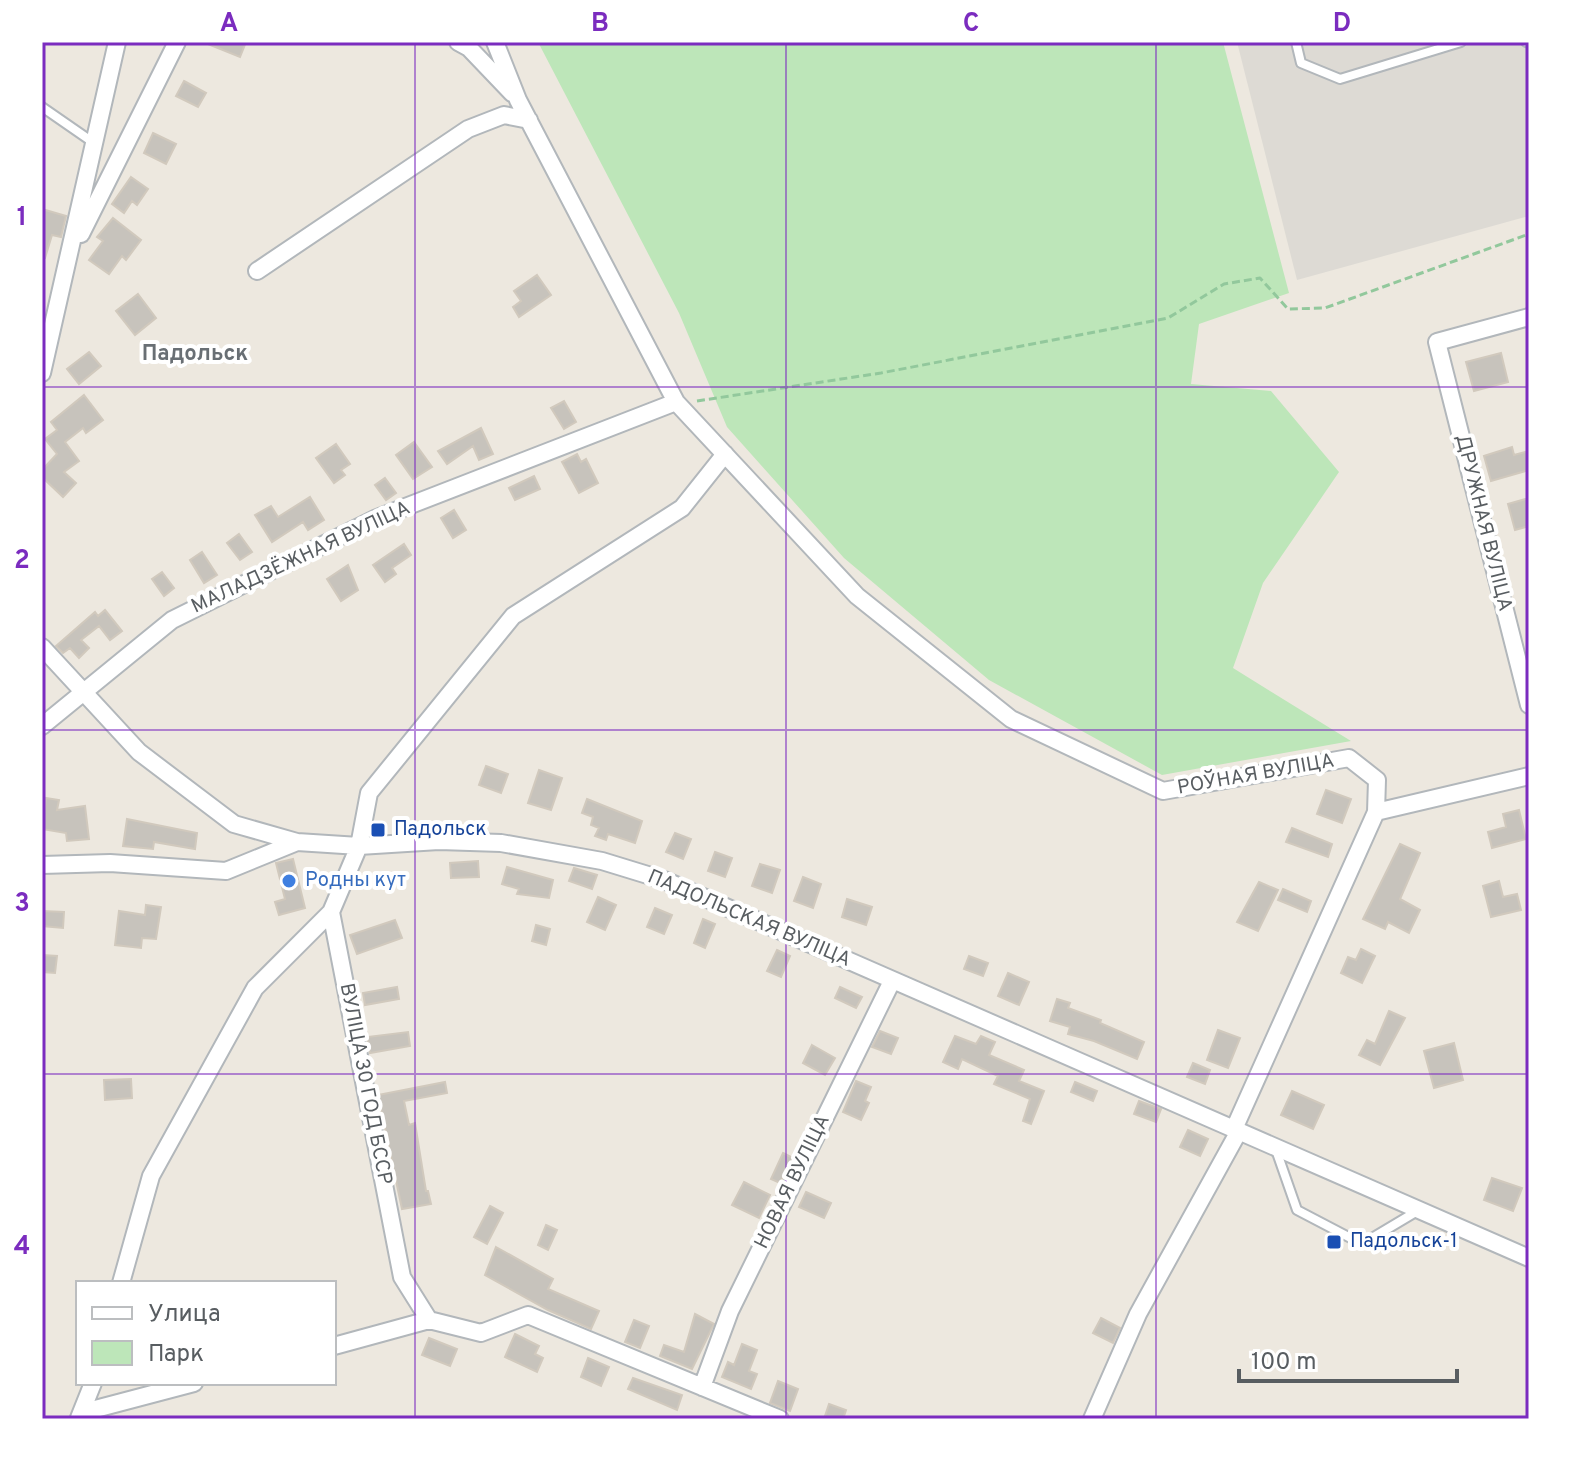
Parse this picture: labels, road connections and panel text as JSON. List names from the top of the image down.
{
  "streets": {
    "street": [
      "ДРУЖНАЯ ВУЛІЦА",
      "МАЛАДЗЁЖНАЯ ВУЛІЦА",
      "РОЎНАЯ ВУЛІЦА",
      "ПАДОЛЬСКАЯ ВУЛІЦА",
      "ВУЛІЦА 30 ГОД БССР",
      "НОВАЯ ВУЛІЦА"
    ]
  },
  "crossings": [
    ["ПАДОЛЬСКАЯ ВУЛІЦА", "НОВАЯ ВУЛІЦА"]
  ],
  "districts": ["Падольск"],
  "places": {
    "transit": ["Падольск", "Падольск-1"],
    "other": ["Родны кут"]
  },
  "legend": ["Улица", "Парк"],
  "scale_bar": "100 m",
  "grid": {
    "columns": [
      "A",
      "B",
      "C",
      "D"
    ],
    "rows": [
      "1",
      "2",
      "3",
      "4"
    ]
  }
}
